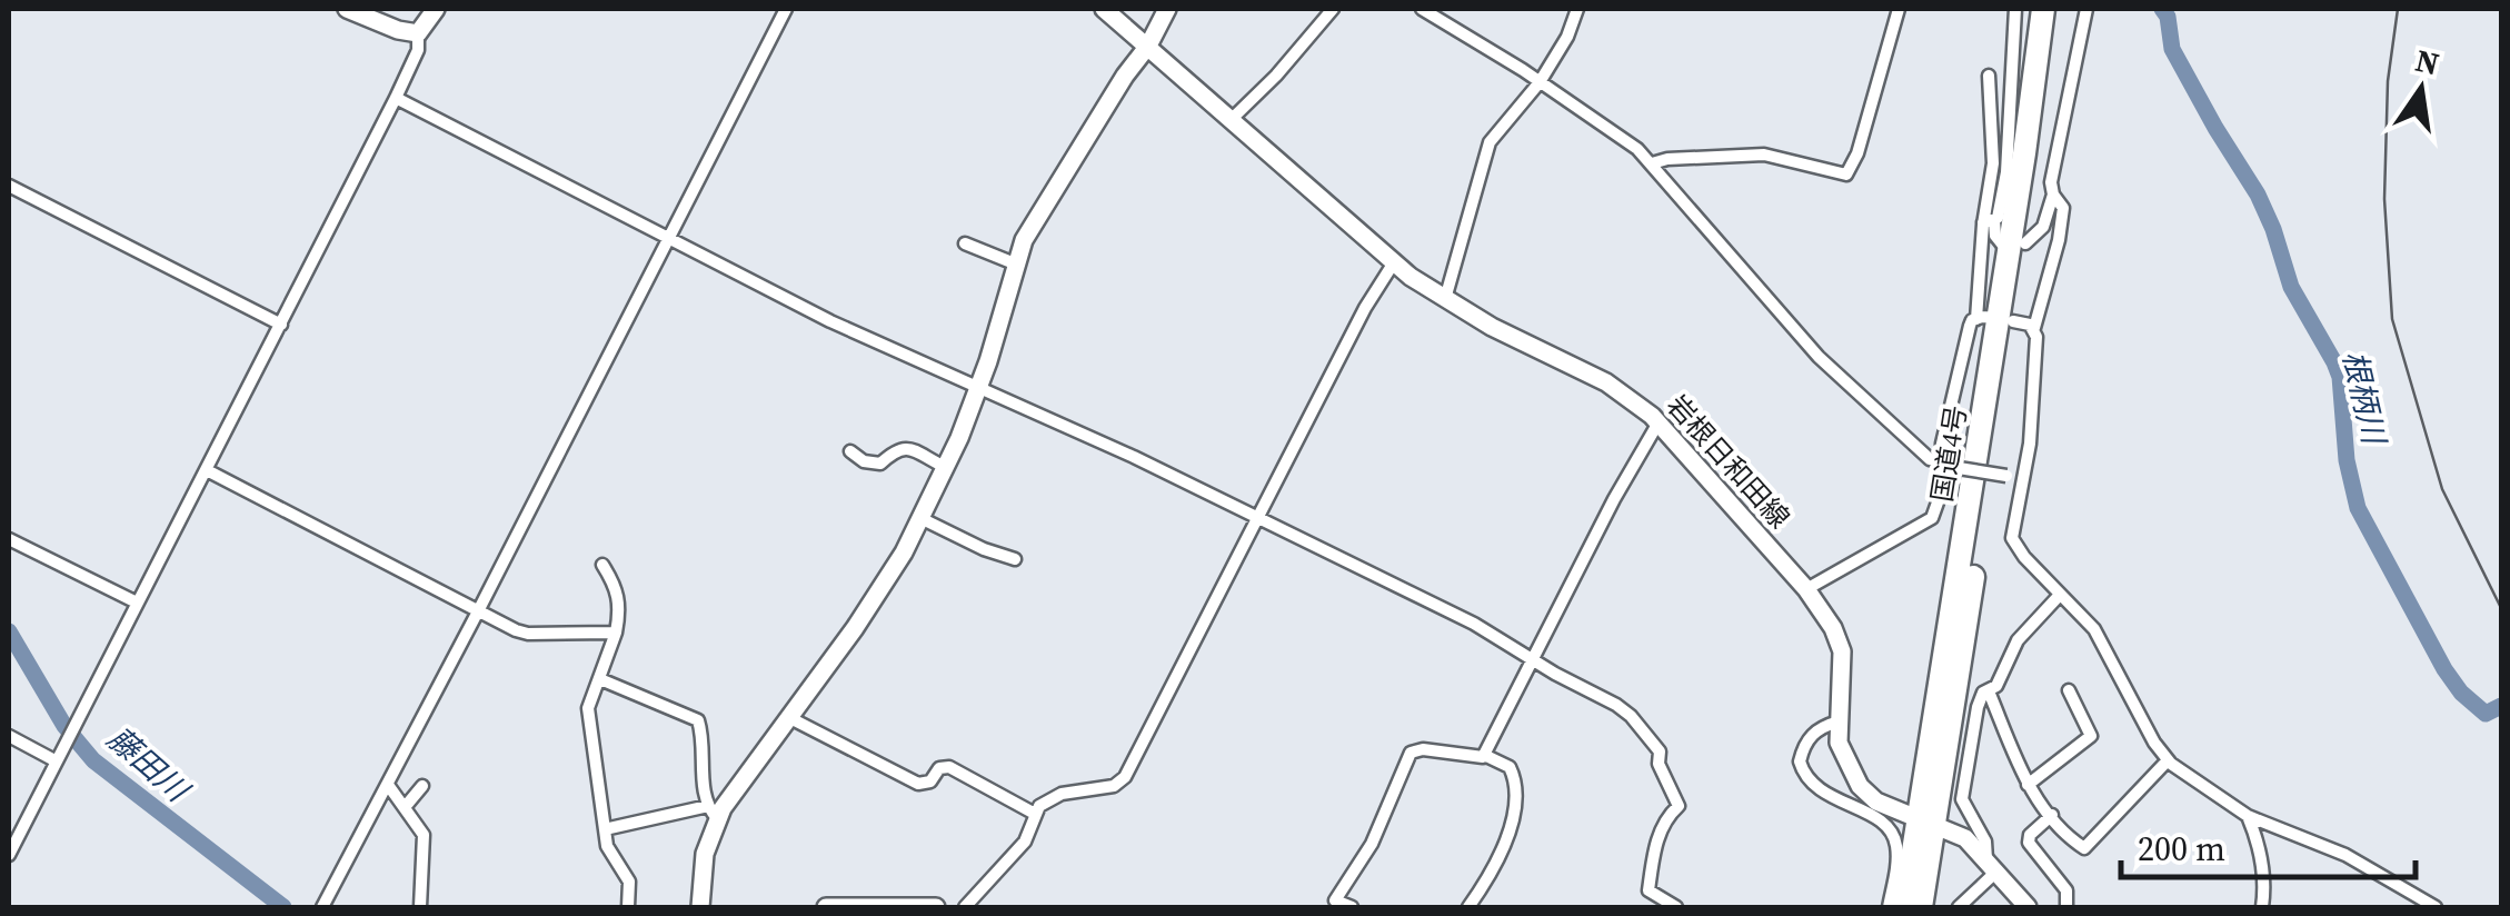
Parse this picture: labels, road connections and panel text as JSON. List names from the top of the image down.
{
  "streets": {
    "highway": ["国道4号"],
    "main road": ["岩根日和田線"]
  },
  "crossings": [
    ["国道4号", "岩根日和田線"]
  ],
  "water": ["根柄川", "藤田川"],
  "scale_bar": "200 m",
  "north": "top"
}
